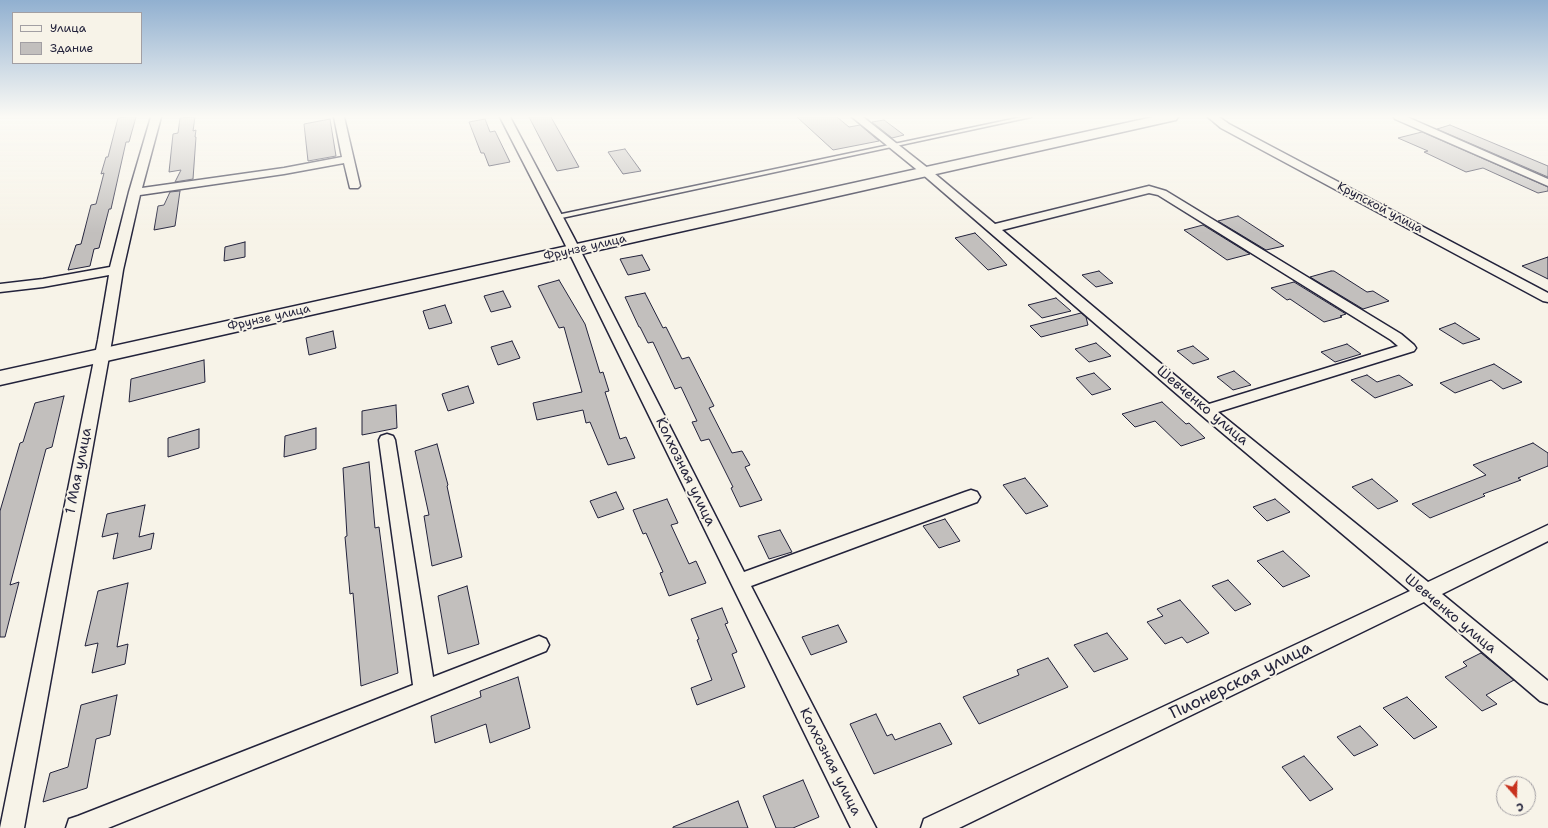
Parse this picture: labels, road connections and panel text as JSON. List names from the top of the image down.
{
  "streets": {
    "main road": ["Фрунзе улица"],
    "street": [
      "Крупской улица",
      "Шевченко улица",
      "1 Мая улица",
      "Колхозная улица",
      "Пионерская улица"
    ]
  },
  "crossings": [
    ["Фрунзе улица", "Шевченко улица"],
    ["Фрунзе улица", "1 Мая улица"],
    ["Фрунзе улица", "Колхозная улица"],
    ["Шевченко улица", "Пионерская улица"]
  ],
  "legend": ["Улица", "Здание"],
  "north": "bottom"
}
